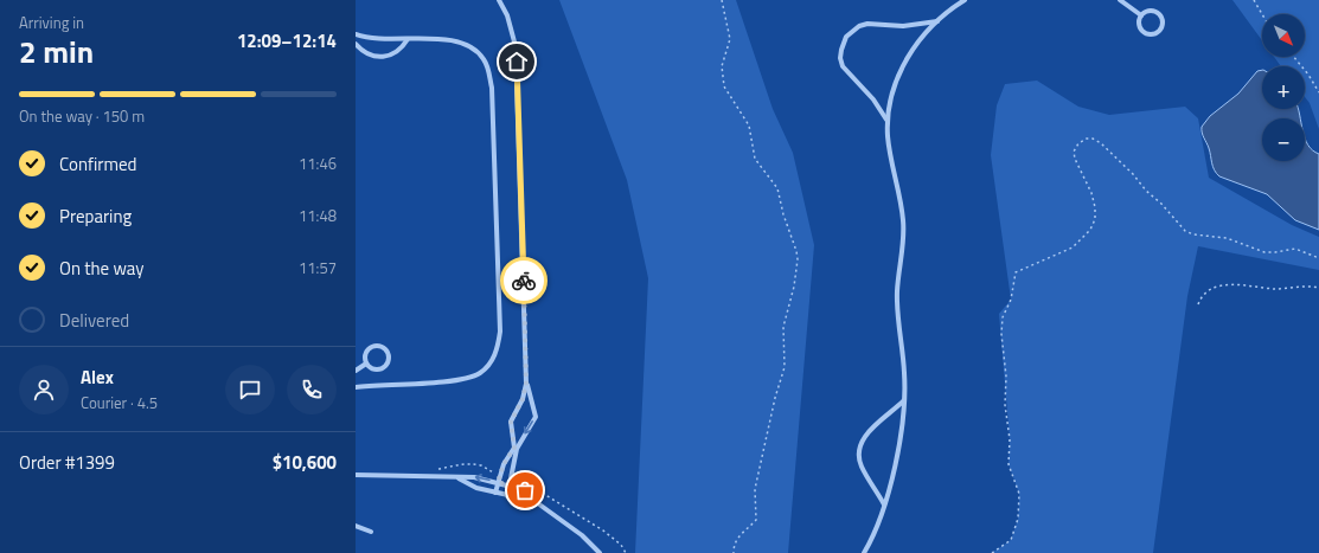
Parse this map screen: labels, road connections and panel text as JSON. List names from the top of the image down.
{
  "north": "bottom right",
  "page": {
    "heading": ["2 min", "Arriving in", "12:09–12:14"],
    "panel": [
      "Alex",
      "Courier · 4.5",
      "Order #1399",
      "$10,600"
    ],
    "map_buttons": ["+", "−"],
    "bar": "On the way · 150 m",
    "list": [
      ["Confirmed", "11:46"],
      ["Preparing", "11:48"],
      ["On the way", "11:57"],
      "Delivered"
    ]
  }
}
